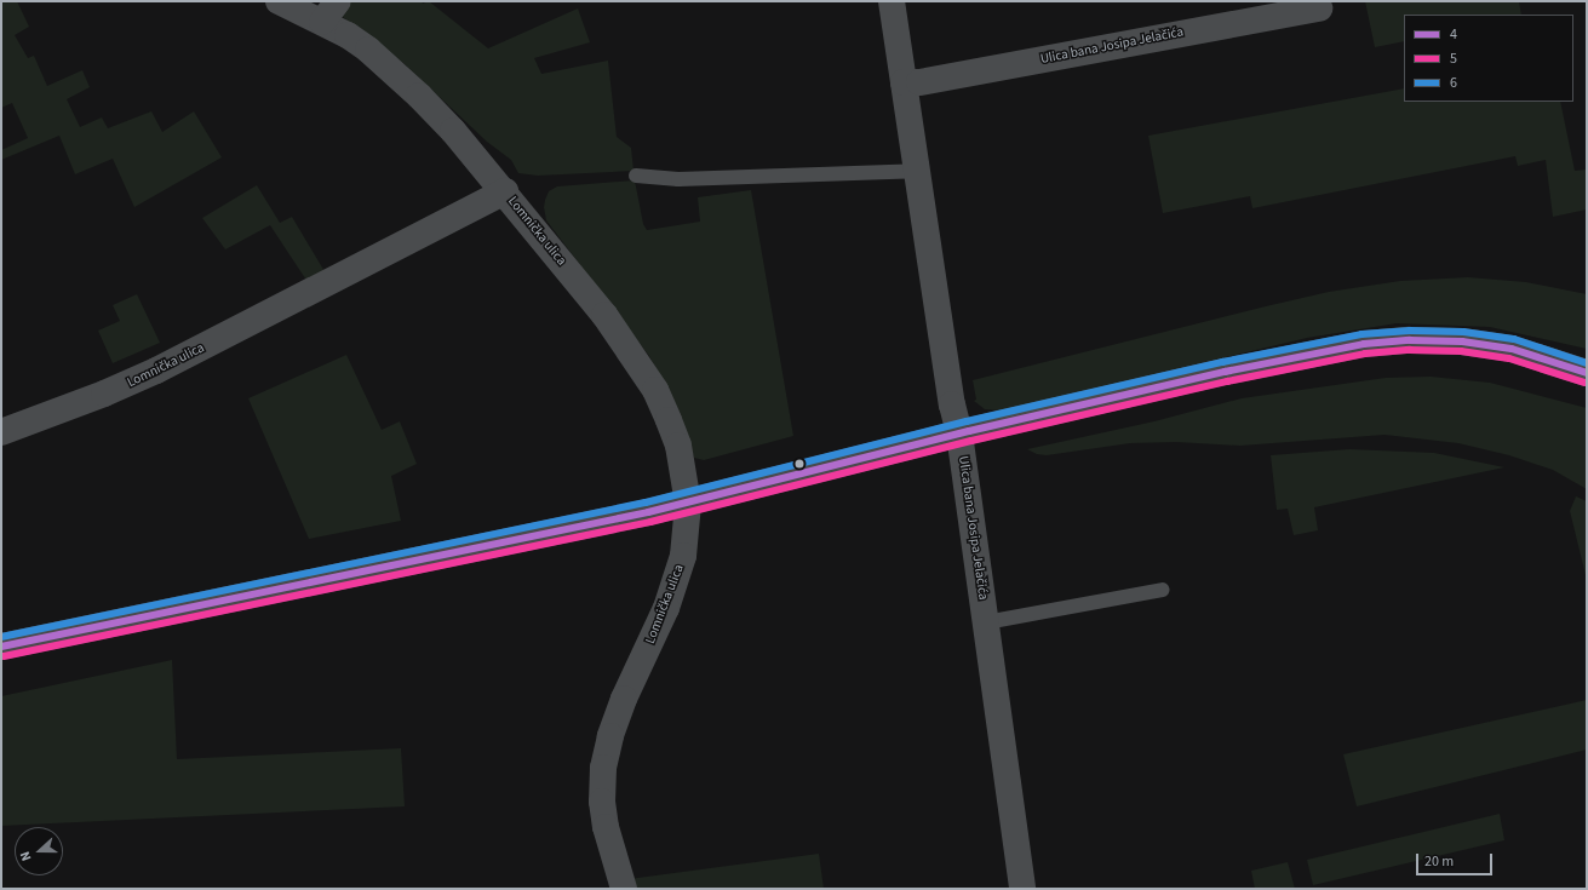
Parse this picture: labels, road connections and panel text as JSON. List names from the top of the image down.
{
  "streets": {
    "street": ["Ulica bana Josipa Jelačića", "Lomnička ulica"]
  },
  "lines": ["transit line 6", "transit line 4", "transit line 5"],
  "legend": ["4", "5", "6"],
  "scale_bar": "20 m",
  "north": "left"
}
